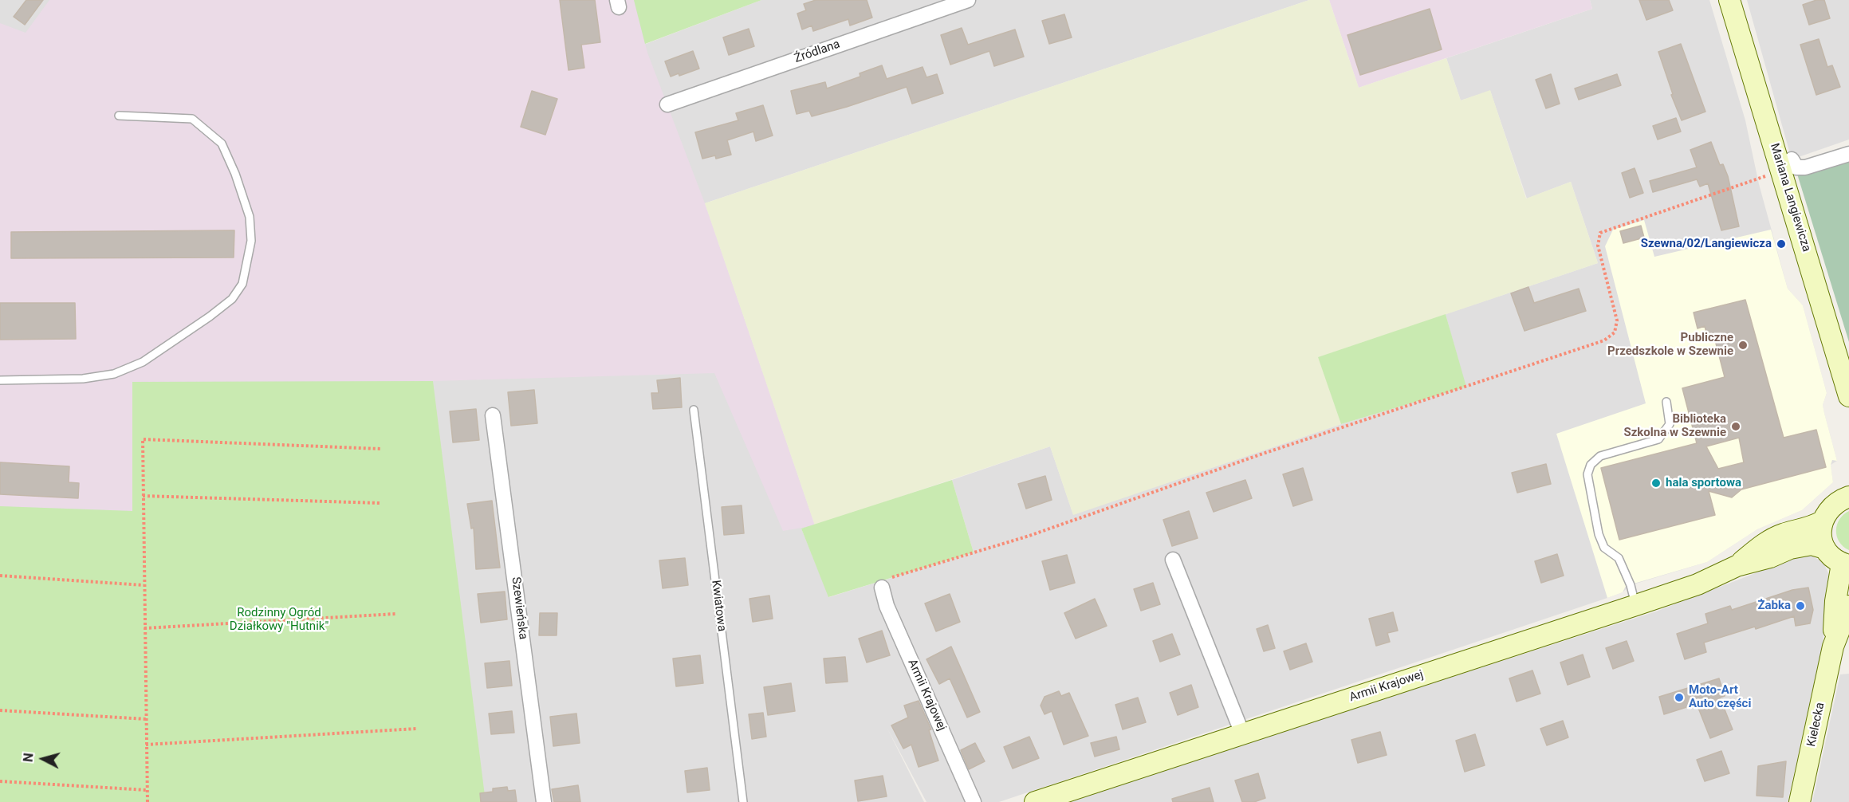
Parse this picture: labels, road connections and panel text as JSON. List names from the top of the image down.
{
  "streets": {
    "street": [
      "Źródlana",
      "Mariana Langiewicza",
      "Szewieńska",
      "Armii Krajowej",
      "Kielecka"
    ],
    "lane": ["Kwiatowa"]
  },
  "parks": ["Rodzinny Ogród Działkowy \"Hutnik\""],
  "places": [
    "Szewna/02/Langiewicza",
    "Publiczne Przedszkole w Szewnie",
    "Biblioteka Szkolna w Szewnie",
    "hala sportowa",
    "Żabka",
    "Moto-Art Auto części"
  ],
  "north": "left"
}
